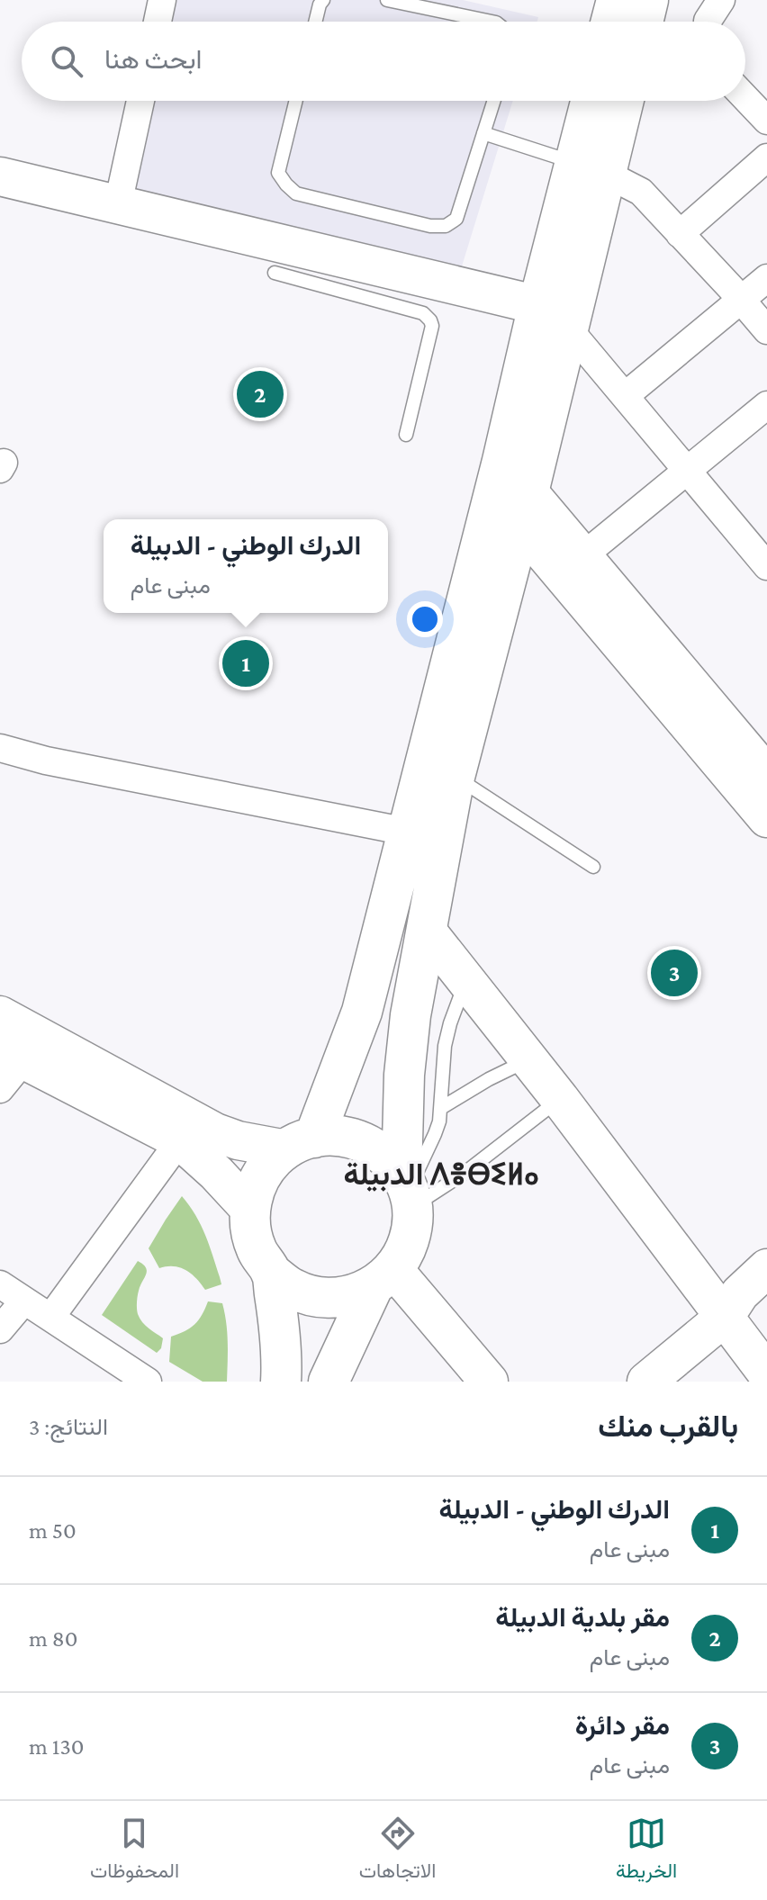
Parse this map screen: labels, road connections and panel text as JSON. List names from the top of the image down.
{
  "districts": ["الدبيلة ⴷⴻⴱⵉⵍⴰ"],
  "page": {
    "search": "ابحث هنا",
    "pins": ["2", "1", "3"],
    "popup": ["الدرك الوطني - الدبيلة", "مبنى عام"],
    "heading": ["بالقرب منك", "النتائج: 3"],
    "list": [
      {
        "mark": "1",
        "name": "الدرك الوطني - الدبيلة",
        "note": "مبنى عام",
        "value": "50 m"
      },
      {
        "mark": "2",
        "name": "مقر بلدية الدبيلة",
        "note": "مبنى عام",
        "value": "80 m"
      },
      {
        "mark": "3",
        "name": "مقر دائرة",
        "note": "مبنى عام",
        "value": "130 m"
      }
    ],
    "nav": ["الخريطة", "الاتجاهات", "المحفوظات"]
  }
}
